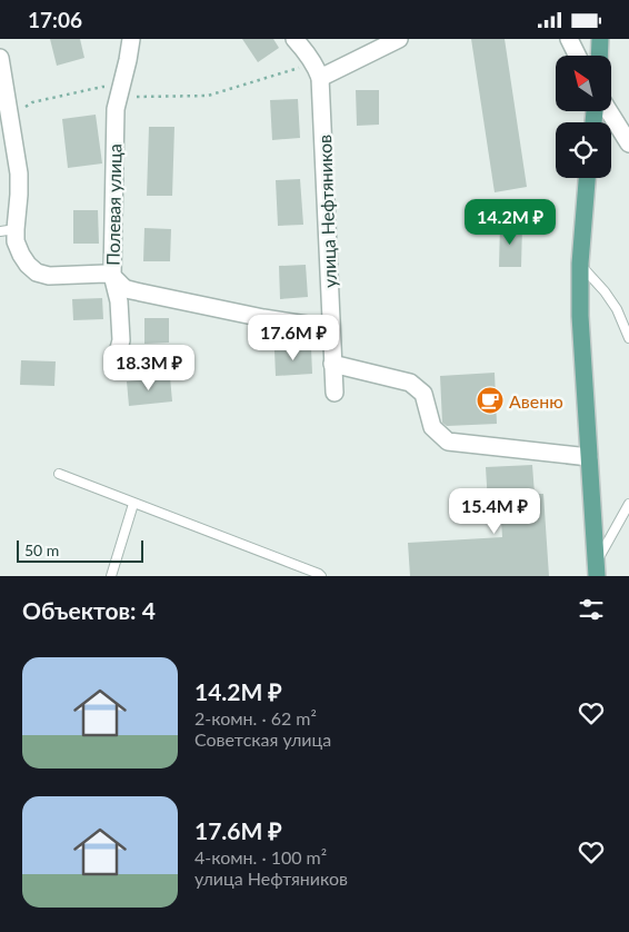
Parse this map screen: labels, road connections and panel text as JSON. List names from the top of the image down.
{
  "streets": {
    "street": ["Полевая улица", "улица Нефтяников"]
  },
  "places": {
    "cafe": ["Авеню"]
  },
  "scale_bar": "50 m",
  "north": "top left",
  "page": {
    "status": "17:06",
    "price": [
      "14.2M ₽",
      "17.6M ₽",
      "18.3M ₽",
      "15.4M ₽"
    ],
    "scale": "50 m",
    "heading": "Объектов: 4",
    "list": [
      {
        "name": "14.2M ₽",
        "note": "2-комн. · 62 m² · Советская улица"
      },
      {
        "name": "17.6M ₽",
        "note": "4-комн. · 100 m² · улица Нефтяников"
      }
    ]
  }
}
